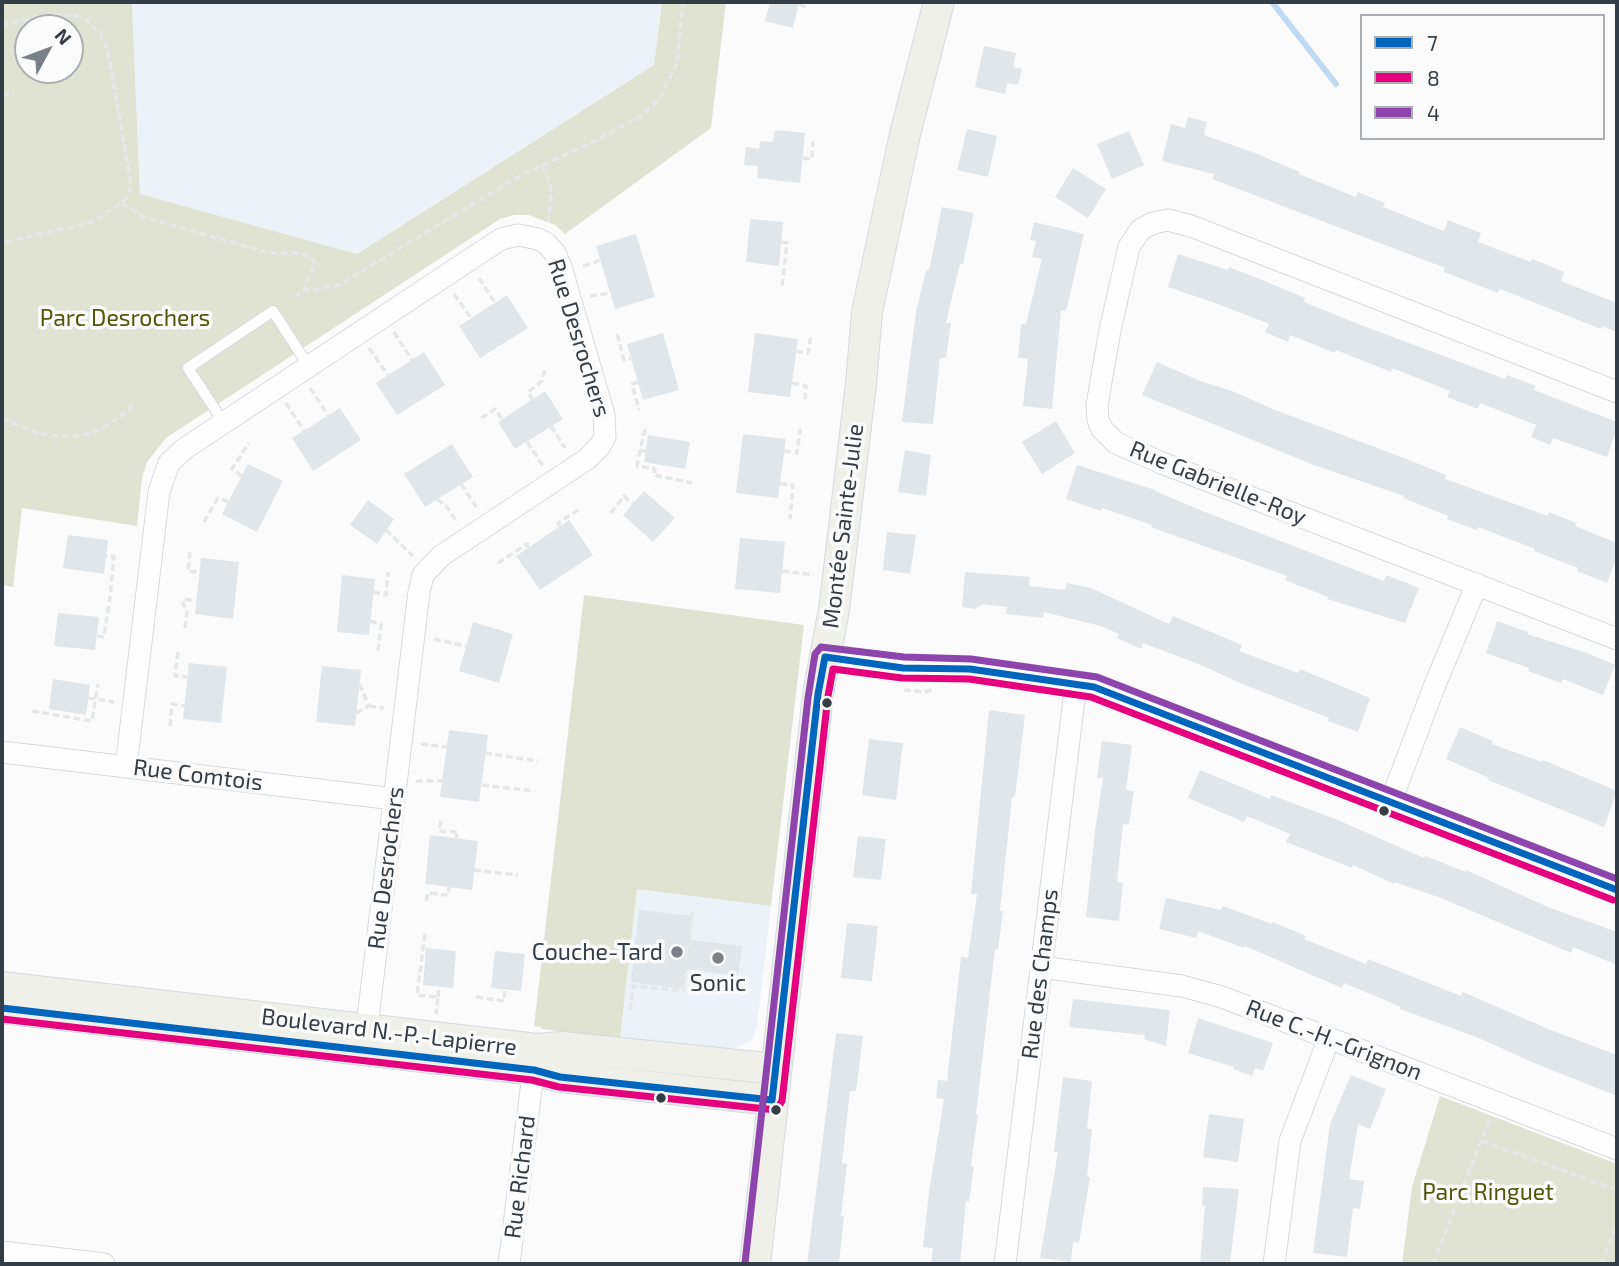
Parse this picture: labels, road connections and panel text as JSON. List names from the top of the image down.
{
  "streets": {
    "street": [
      "Rue Desrochers",
      "Rue Gabrielle-Roy",
      "Montée Sainte-Julie",
      "Rue Comtois",
      "Rue des Champs",
      "Boulevard N.-P.-Lapierre",
      "Rue C.-H.-Grignon",
      "Rue Richard"
    ]
  },
  "crossings": [
    ["Rue Desrochers", "Rue Comtois"],
    ["Rue Desrochers", "Boulevard N.-P.-Lapierre"],
    ["Montée Sainte-Julie", "Boulevard N.-P.-Lapierre"],
    ["Rue des Champs", "Rue C.-H.-Grignon"],
    ["Boulevard N.-P.-Lapierre", "Rue Richard"]
  ],
  "parks": ["Parc Desrochers", "Parc Ringuet"],
  "places": ["Couche-Tard", "Sonic"],
  "lines": ["transit line 4", "transit line 7", "transit line 8"],
  "legend": ["7", "8", "4"],
  "north": "top right"
}
